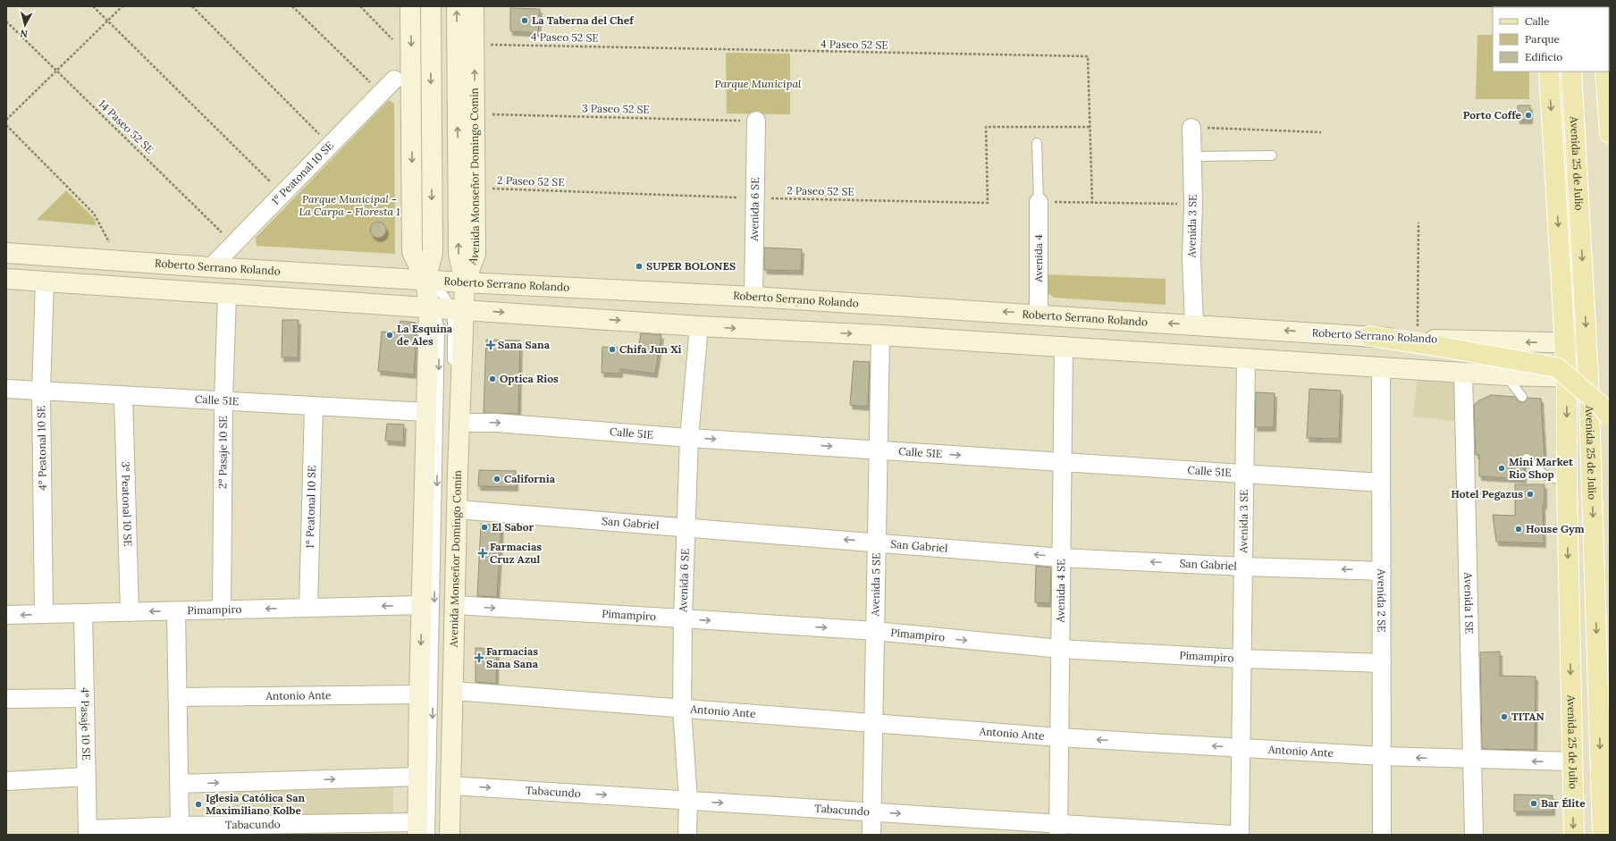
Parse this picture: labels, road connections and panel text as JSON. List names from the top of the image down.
{
  "streets": {
    "main road": [
      "Avenida 25 de Julio",
      "Avenida Monseñor Domingo Comín",
      "Roberto Serrano Rolando",
      "Avenida Monseñor Domingo Comin"
    ],
    "street": [
      "1° Peatonal 10 SE",
      "Avenida 6 SE",
      "Avenida 3 SE",
      "Avenida 4",
      "Calle 51E",
      "4° Peatonal 10 SE",
      "2° Pasaje 10 SE",
      "3° Peatonal 10 SE",
      "San Gabriel",
      "Avenida 5 SE",
      "Avenida 4 SE",
      "Avenida 2 SE",
      "Avenida 1 SE",
      "Pimampiro",
      "Antonio Ante",
      "4° Pasaje 10 SE",
      "Tabacundo"
    ],
    "path": [
      "4 Paseo 52 SE",
      "3 Paseo 52 SE",
      "14 Paseo 52 SE",
      "2 Paseo 52 SE"
    ]
  },
  "crossings": [
    ["4 Paseo 52 SE", "Avenida Monseñor Domingo Comín"],
    ["4 Paseo 52 SE", "2 Paseo 52 SE"],
    ["3 Paseo 52 SE", "Avenida Monseñor Domingo Comín"],
    ["3 Paseo 52 SE", "Avenida 6 SE"],
    ["14 Paseo 52 SE", "1° Peatonal 10 SE"],
    ["Avenida 25 de Julio", "Roberto Serrano Rolando"],
    ["Avenida 25 de Julio", "Antonio Ante"],
    ["1° Peatonal 10 SE", "Roberto Serrano Rolando"],
    ["1° Peatonal 10 SE", "Calle 51E"],
    ["1° Peatonal 10 SE", "Pimampiro"],
    ["Avenida Monseñor Domingo Comín", "2 Paseo 52 SE"],
    ["Avenida Monseñor Domingo Comín", "Roberto Serrano Rolando"],
    ["Avenida Monseñor Domingo Comín", "Avenida Monseñor Domingo Comin"],
    ["2 Paseo 52 SE", "Avenida 6 SE"],
    ["Avenida 6 SE", "Roberto Serrano Rolando"],
    ["Avenida 6 SE", "Calle 51E"],
    ["Avenida 6 SE", "San Gabriel"],
    ["Avenida 6 SE", "Pimampiro"],
    ["Avenida 6 SE", "Antonio Ante"],
    ["Avenida 6 SE", "Tabacundo"],
    ["Avenida 3 SE", "Roberto Serrano Rolando"],
    ["Avenida 3 SE", "Calle 51E"],
    ["Avenida 3 SE", "San Gabriel"],
    ["Avenida 3 SE", "Pimampiro"],
    ["Avenida 3 SE", "Antonio Ante"],
    ["Avenida 4", "Roberto Serrano Rolando"],
    ["Roberto Serrano Rolando", "4° Peatonal 10 SE"],
    ["Roberto Serrano Rolando", "2° Pasaje 10 SE"],
    ["Roberto Serrano Rolando", "Avenida Monseñor Domingo Comin"],
    ["Roberto Serrano Rolando", "Avenida 5 SE"],
    ["Roberto Serrano Rolando", "Avenida 4 SE"],
    ["Roberto Serrano Rolando", "Avenida 2 SE"],
    ["Roberto Serrano Rolando", "Avenida 1 SE"],
    ["Calle 51E", "4° Peatonal 10 SE"],
    ["Calle 51E", "2° Pasaje 10 SE"],
    ["Calle 51E", "3° Peatonal 10 SE"],
    ["Calle 51E", "Avenida Monseñor Domingo Comin"],
    ["Calle 51E", "Avenida 5 SE"],
    ["Calle 51E", "Avenida 4 SE"],
    ["Calle 51E", "Avenida 2 SE"],
    ["4° Peatonal 10 SE", "Pimampiro"],
    ["2° Pasaje 10 SE", "Pimampiro"],
    ["3° Peatonal 10 SE", "Pimampiro"],
    ["San Gabriel", "Avenida Monseñor Domingo Comin"],
    ["San Gabriel", "Avenida 5 SE"],
    ["San Gabriel", "Avenida 4 SE"],
    ["San Gabriel", "Avenida 2 SE"],
    ["Avenida Monseñor Domingo Comin", "Pimampiro"],
    ["Avenida Monseñor Domingo Comin", "Antonio Ante"],
    ["Avenida Monseñor Domingo Comin", "Tabacundo"],
    ["Avenida 5 SE", "Pimampiro"],
    ["Avenida 5 SE", "Antonio Ante"],
    ["Avenida 5 SE", "Tabacundo"],
    ["Avenida 4 SE", "Pimampiro"],
    ["Avenida 4 SE", "Antonio Ante"],
    ["Avenida 4 SE", "Tabacundo"],
    ["Avenida 2 SE", "Pimampiro"],
    ["Avenida 2 SE", "Antonio Ante"],
    ["Avenida 1 SE", "Antonio Ante"],
    ["Pimampiro", "4° Pasaje 10 SE"],
    ["4° Pasaje 10 SE", "Tabacundo"]
  ],
  "one_way": [
    "Avenida 25 de Julio",
    "Calle 51E",
    "San Gabriel",
    "Tabacundo"
  ],
  "parks": ["Parque Municipal", "Parque Municipal - La Carpa - Floresta 1"],
  "places": {
    "other": [
      "La Taberna del Chef",
      "Porto Coffe",
      "SUPER BOLONES",
      "La Esquina de Ales",
      "Chifa Jun Xi",
      "Optica Rios",
      "Mini Market Rio Shop",
      "California",
      "Hotel Pegazus",
      "El Sabor",
      "House Gym",
      "TITAN",
      "Bar Élite",
      "Iglesia Católica San Maximiliano Kolbe"
    ],
    "health": ["Sana Sana", "Farmacias Cruz Azul", "Farmacias Sana Sana"]
  },
  "legend": ["Calle", "Parque", "Edificio"],
  "north": "bottom"
}
